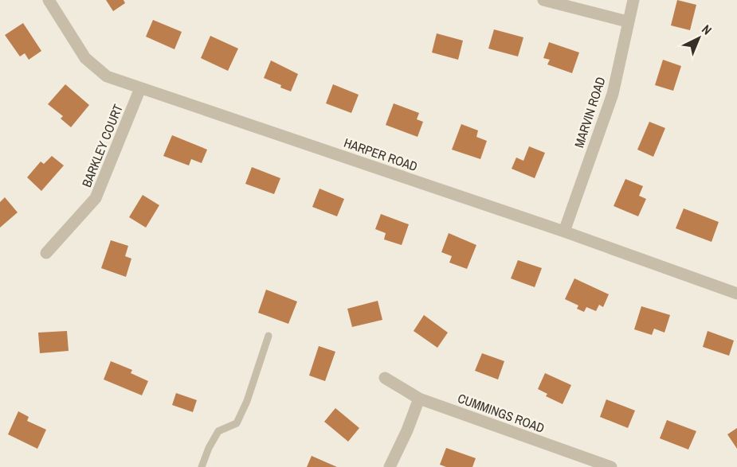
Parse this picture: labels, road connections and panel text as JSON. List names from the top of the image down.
{
  "streets": {
    "street": [
      "MARVIN ROAD",
      "BARKLEY COURT",
      "HARPER ROAD",
      "CUMMINGS ROAD"
    ]
  },
  "crossings": [
    ["MARVIN ROAD", "HARPER ROAD"],
    ["BARKLEY COURT", "HARPER ROAD"]
  ],
  "north": "top right"
}
